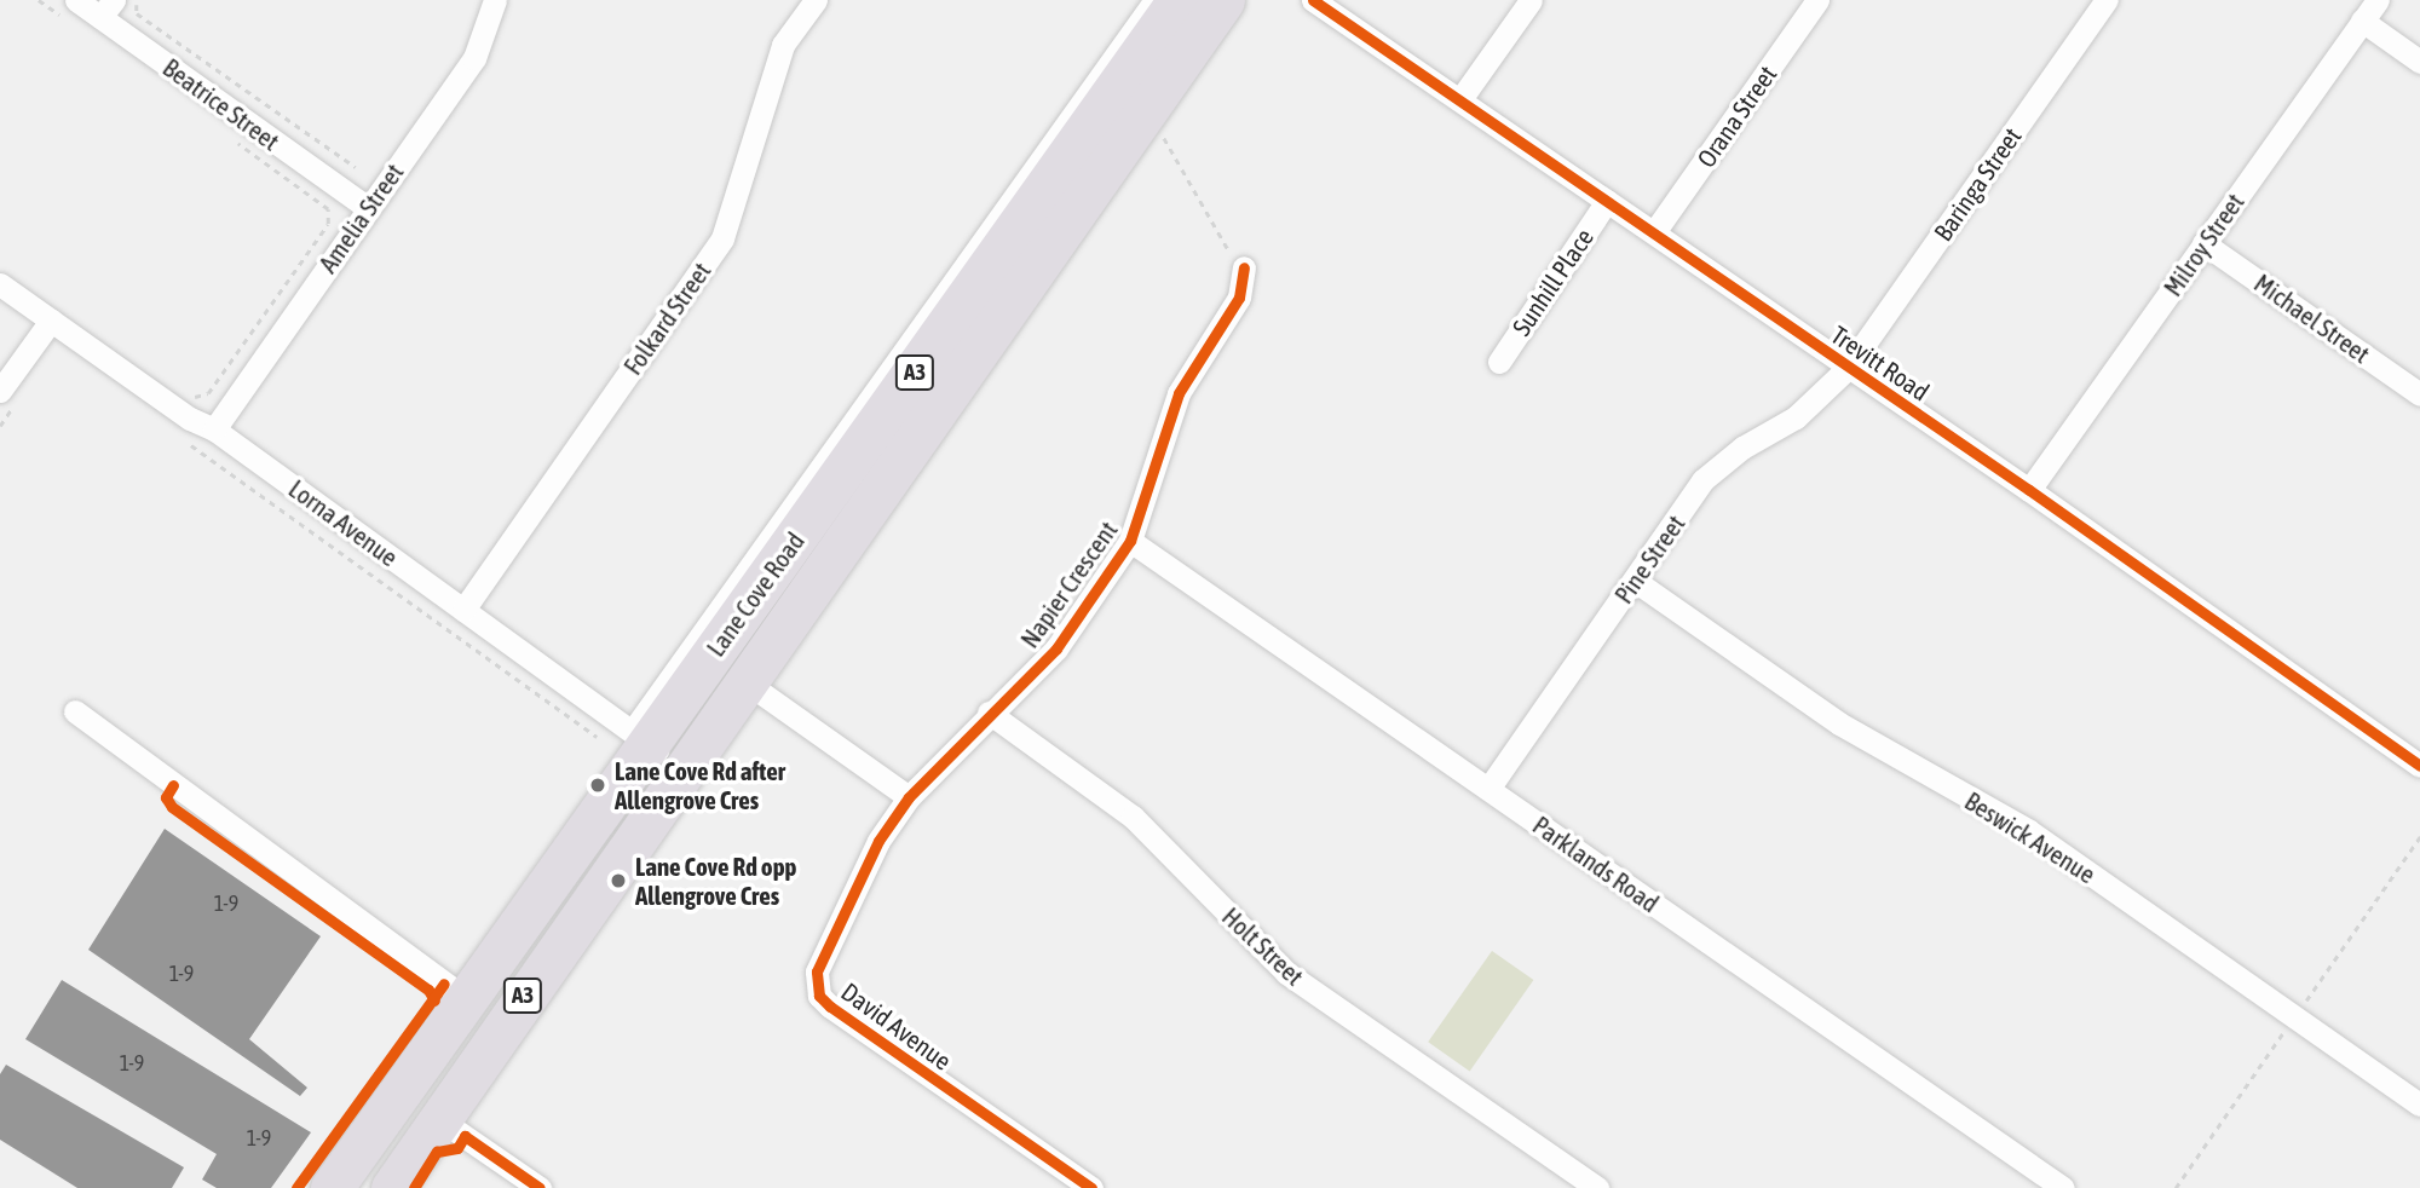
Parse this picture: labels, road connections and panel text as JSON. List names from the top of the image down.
{
  "streets": {
    "highway": ["A3", "Lane Cove Road"],
    "street": [
      "Beatrice Street",
      "Orana Street",
      "Baringa Street",
      "Amelia Street",
      "Milroy Street",
      "Sunhill Place",
      "Folkard Street",
      "Michael Street",
      "Trevitt Road",
      "Lorna Avenue",
      "Pine Street",
      "Napier Crescent",
      "Beswick Avenue",
      "Parklands Road",
      "Holt Street",
      "David Avenue"
    ]
  },
  "crossings": [
    ["Beatrice Street", "Amelia Street"],
    ["Orana Street", "Trevitt Road"],
    ["Baringa Street", "Trevitt Road"],
    ["Baringa Street", "Pine Street"],
    ["Amelia Street", "Lorna Avenue"],
    ["Milroy Street", "Michael Street"],
    ["Milroy Street", "Trevitt Road"],
    ["Sunhill Place", "Trevitt Road"],
    ["Folkard Street", "Lorna Avenue"],
    ["Trevitt Road", "Pine Street"],
    ["Lorna Avenue", "Lane Cove Road"],
    ["Pine Street", "Beswick Avenue"],
    ["Pine Street", "Parklands Road"],
    ["Napier Crescent", "Parklands Road"],
    ["Napier Crescent", "Holt Street"],
    ["Napier Crescent", "David Avenue"]
  ],
  "places": ["Lane Cove Rd after Allengrove Cres", "Lane Cove Rd opp Allengrove Cres"],
  "house_numbers": [
    "1-9",
    "1-9",
    "1-9",
    "1-9"
  ]
}
